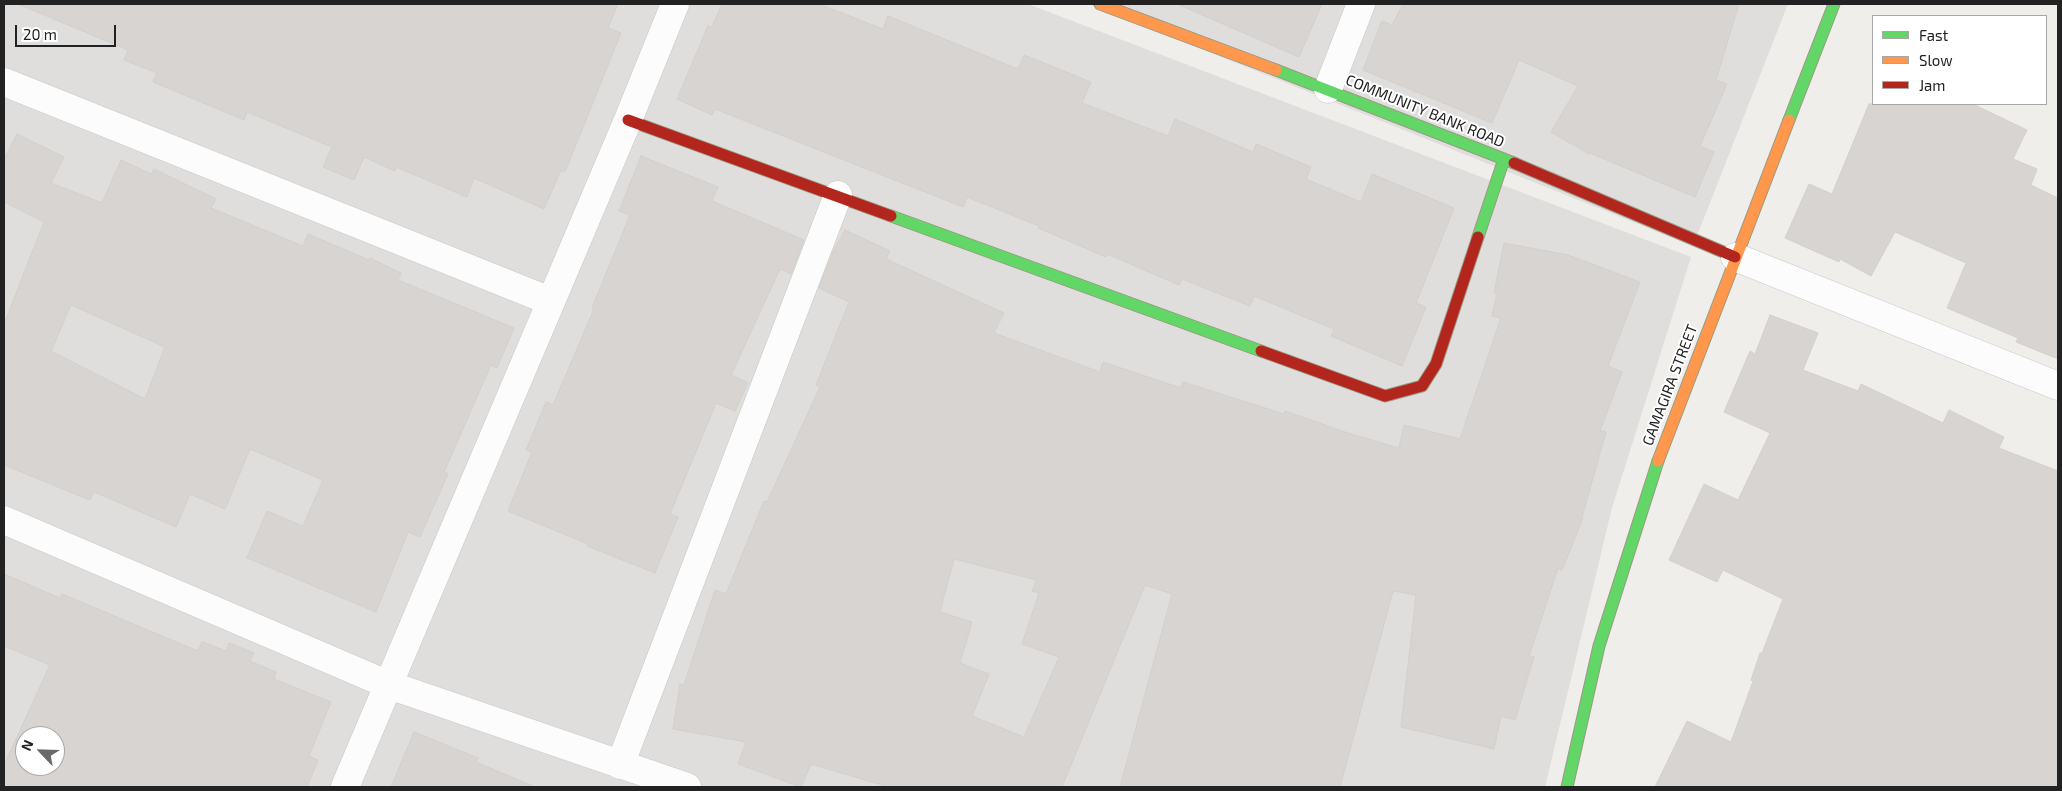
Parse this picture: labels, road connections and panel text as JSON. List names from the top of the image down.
{
  "streets": {
    "street": ["COMMUNITY BANK ROAD", "GAMAGIRA STREET"]
  },
  "crossings": [
    ["COMMUNITY BANK ROAD", "GAMAGIRA STREET"]
  ],
  "legend": ["Fast", "Slow", "Jam"],
  "scale_bar": "20 m",
  "north": "top left"
}
